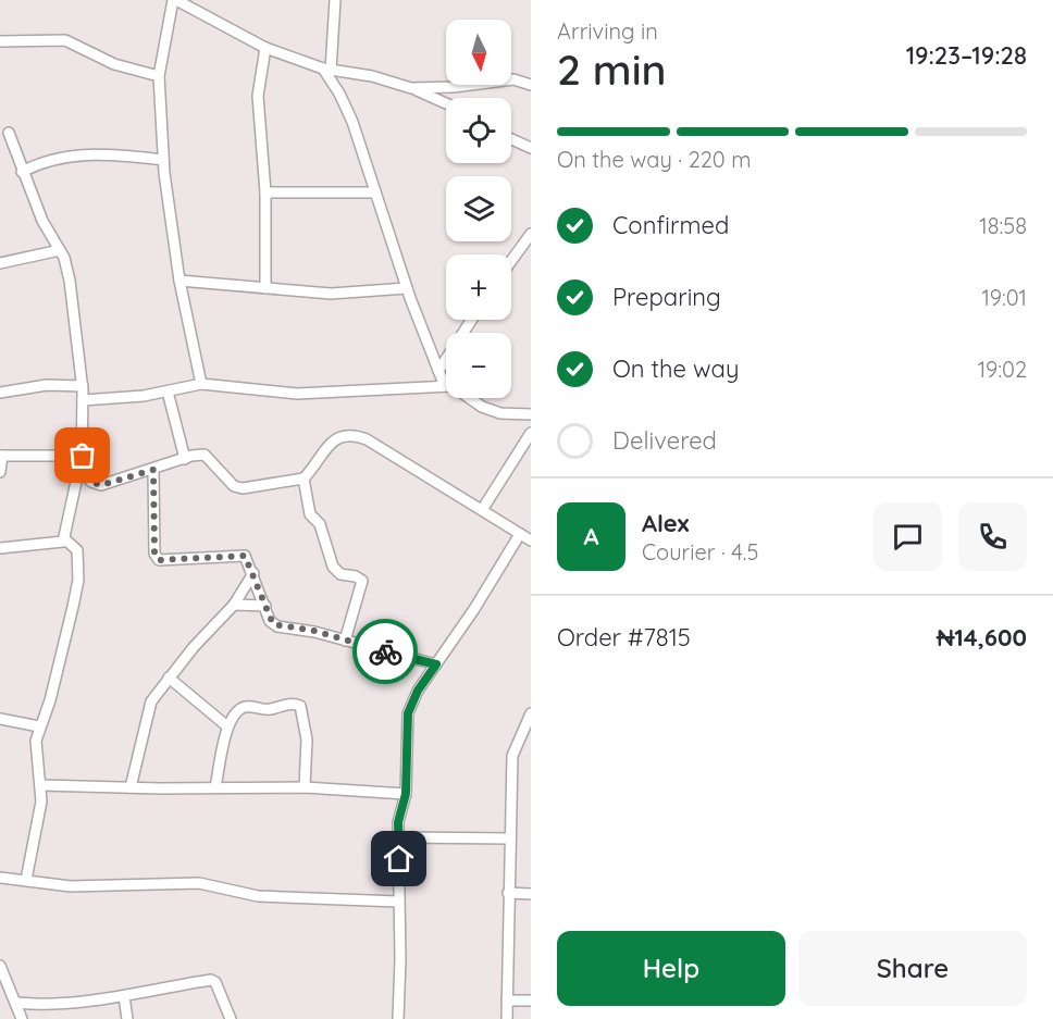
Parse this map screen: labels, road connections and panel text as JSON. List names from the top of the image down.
{
  "north": "bottom",
  "page": {
    "heading": ["2 min", "Arriving in", "19:23–19:28"],
    "panel": [
      "Alex",
      "Courier · 4.5",
      "Order #7815",
      "₦14,600"
    ],
    "map_buttons": ["+", "−"],
    "bar": "On the way · 220 m",
    "list": [
      ["Confirmed", "18:58"],
      ["Preparing", "19:01"],
      ["On the way", "19:02"],
      "Delivered"
    ],
    "round": "A",
    "buttons": ["Help", "Share"]
  }
}
